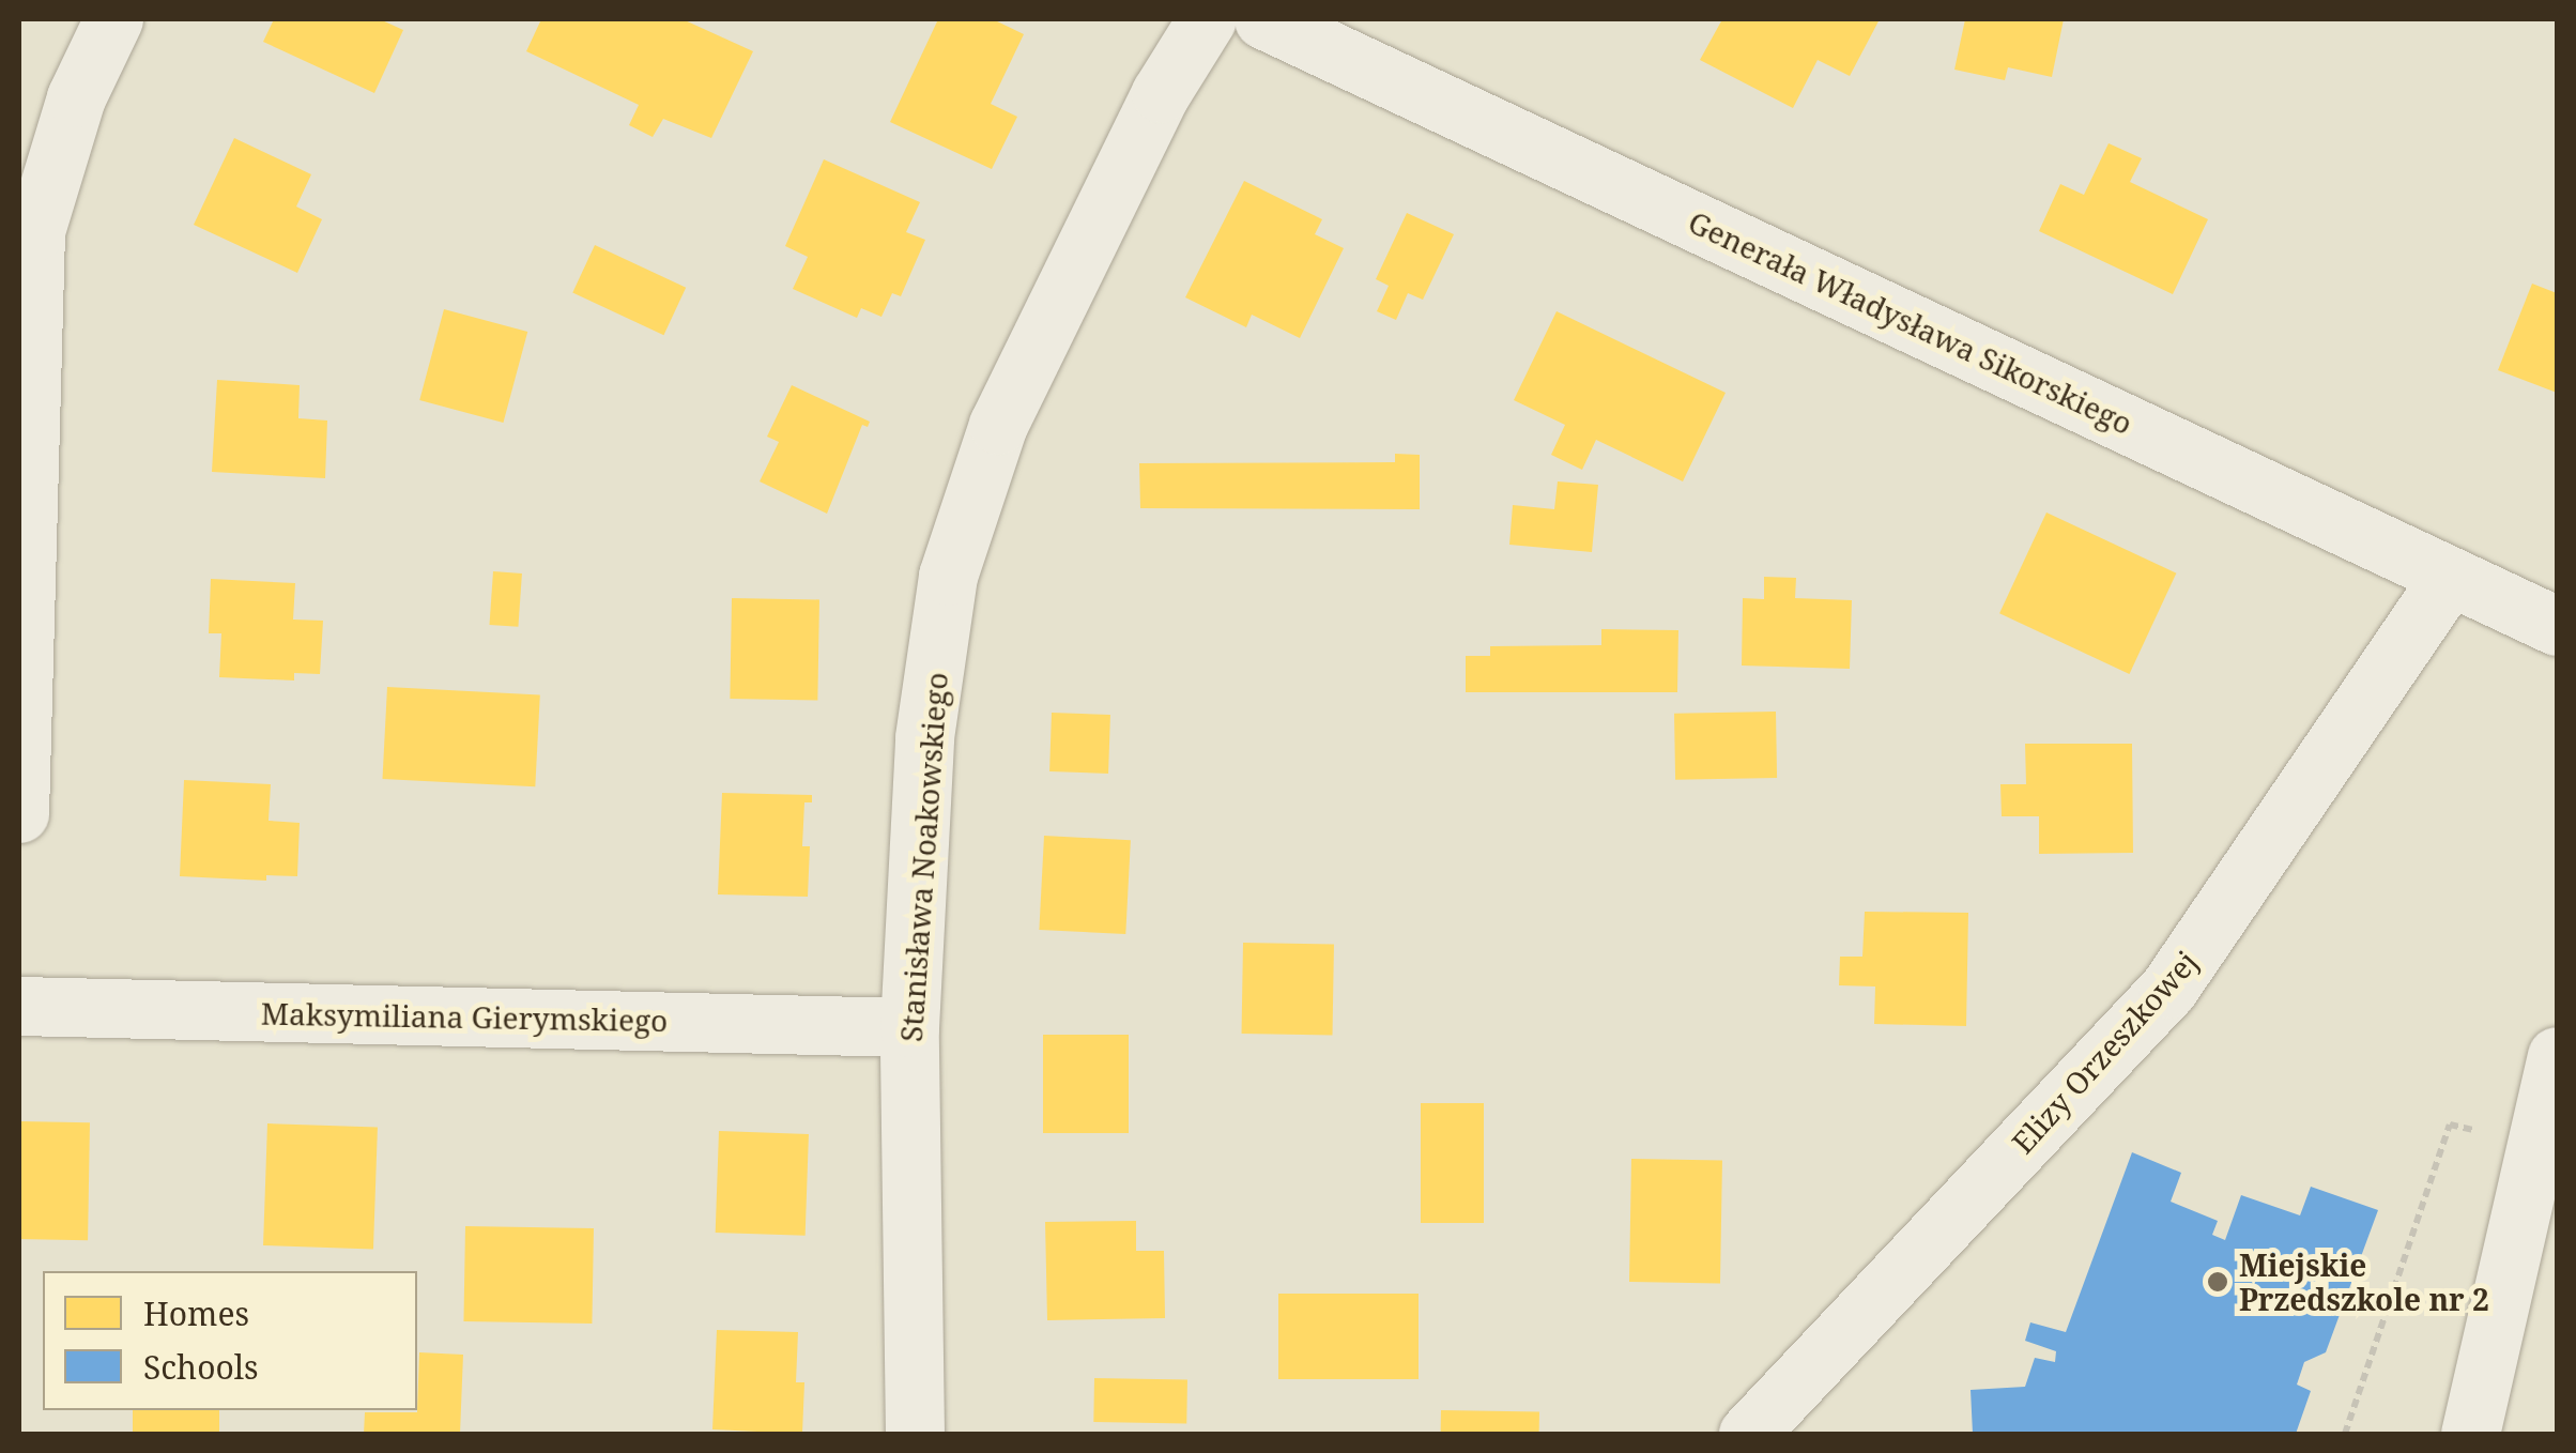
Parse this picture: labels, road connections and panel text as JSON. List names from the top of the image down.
{
  "streets": {
    "street": [
      "Generała Władysława Sikorskiego",
      "Stanisława Noakowskiego",
      "Maksymiliana Gierymskiego",
      "Elizy Orzeszkowej"
    ]
  },
  "crossings": [
    ["Generała Władysława Sikorskiego", "Elizy Orzeszkowej"],
    ["Stanisława Noakowskiego", "Maksymiliana Gierymskiego"]
  ],
  "places": ["Miejskie Przedszkole nr 2"],
  "legend": ["Homes", "Schools"]
}
